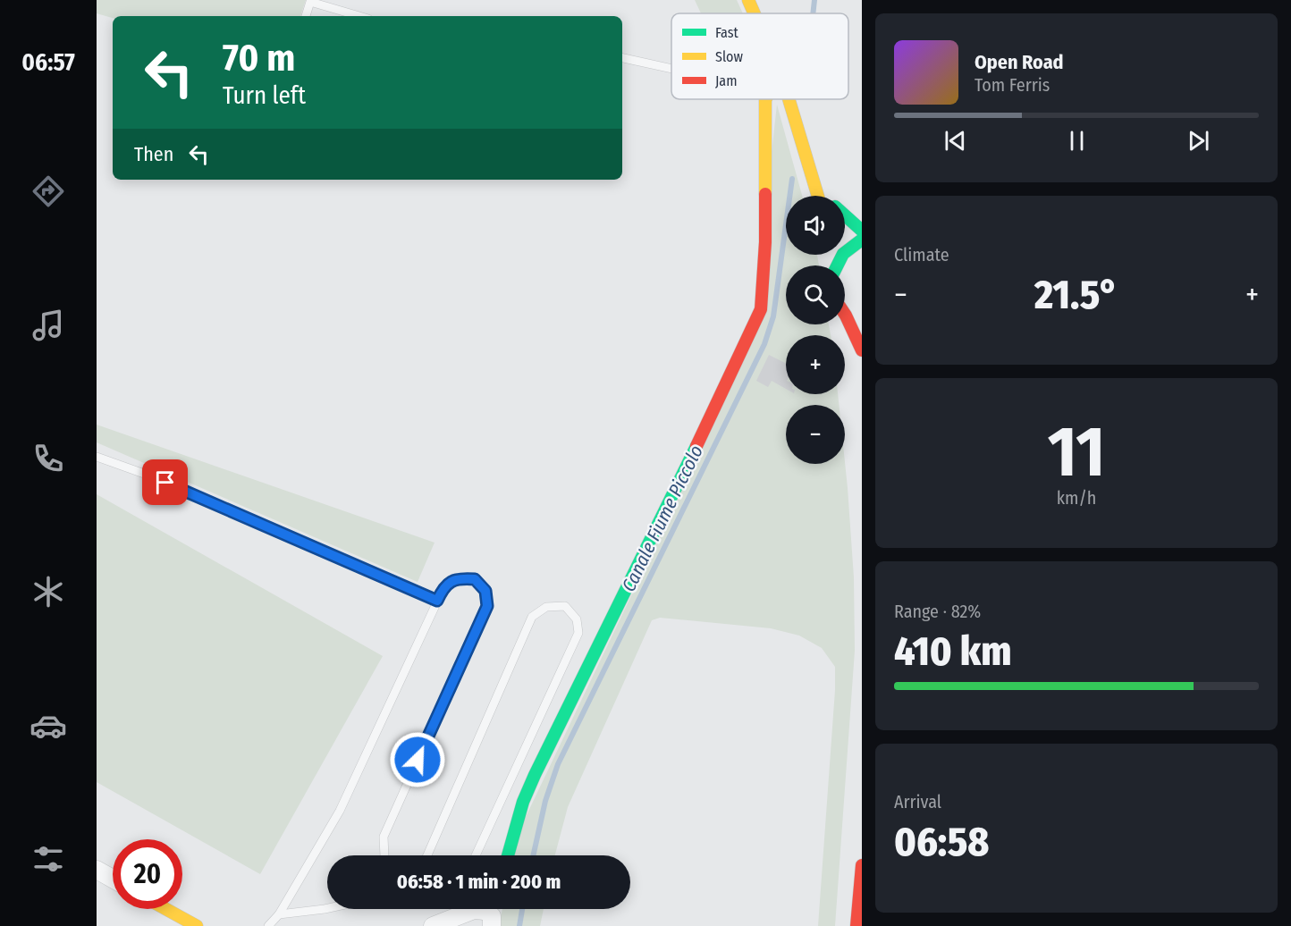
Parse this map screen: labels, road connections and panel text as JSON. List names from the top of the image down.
{
  "water": ["Canale Fiume Piccolo"],
  "legend": ["Fast", "Slow", "Jam"],
  "page": {
    "tabs": "06:57",
    "turn": ["70 m", "Turn left"],
    "song": ["Open Road", "Tom Ferris"],
    "then": "Then",
    "map_buttons": ["+", "−"],
    "tile": [
      "Climate",
      ["11", "km/h"],
      ["Range · 82%", "410 km"],
      ["Arrival", "06:58"]
    ],
    "heat": ["−", "21.5°", "+"],
    "limit": "20",
    "trip": "06:58 · 1 min · 200 m"
  }
}
